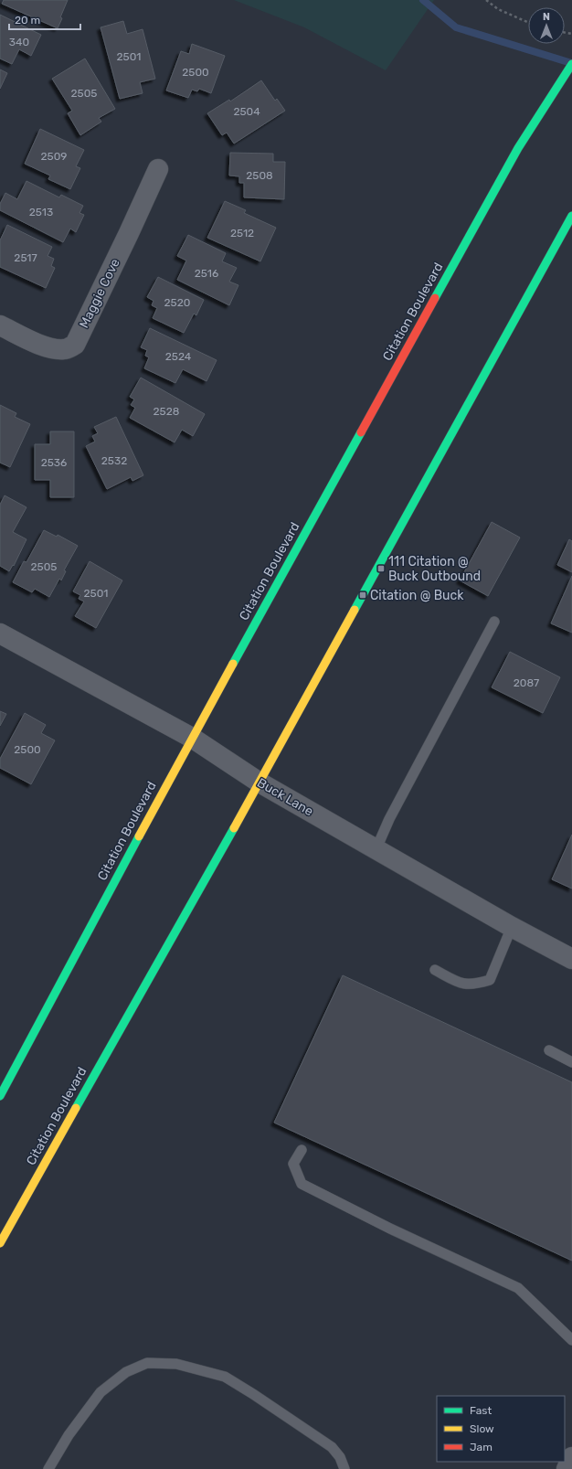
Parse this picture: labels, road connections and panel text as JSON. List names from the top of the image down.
{
  "streets": {
    "main road": ["Citation Boulevard"],
    "street": ["Maggie Cove", "Buck Lane"]
  },
  "crossings": [
    ["Citation Boulevard", "Buck Lane"]
  ],
  "places": {
    "transit": ["111 Citation @ Buck Outbound", "Citation @ Buck"]
  },
  "house_numbers": [
    "340",
    "2501",
    "2500",
    "2505",
    "2504",
    "2509",
    "2508",
    "2513",
    "2512",
    "2517",
    "2516",
    "2520",
    "2524",
    "2528",
    "2532",
    "2536",
    "2505",
    "2501",
    "2087",
    "2500"
  ],
  "legend": ["Fast", "Slow", "Jam"],
  "scale_bar": "20 m",
  "north": "top"
}
